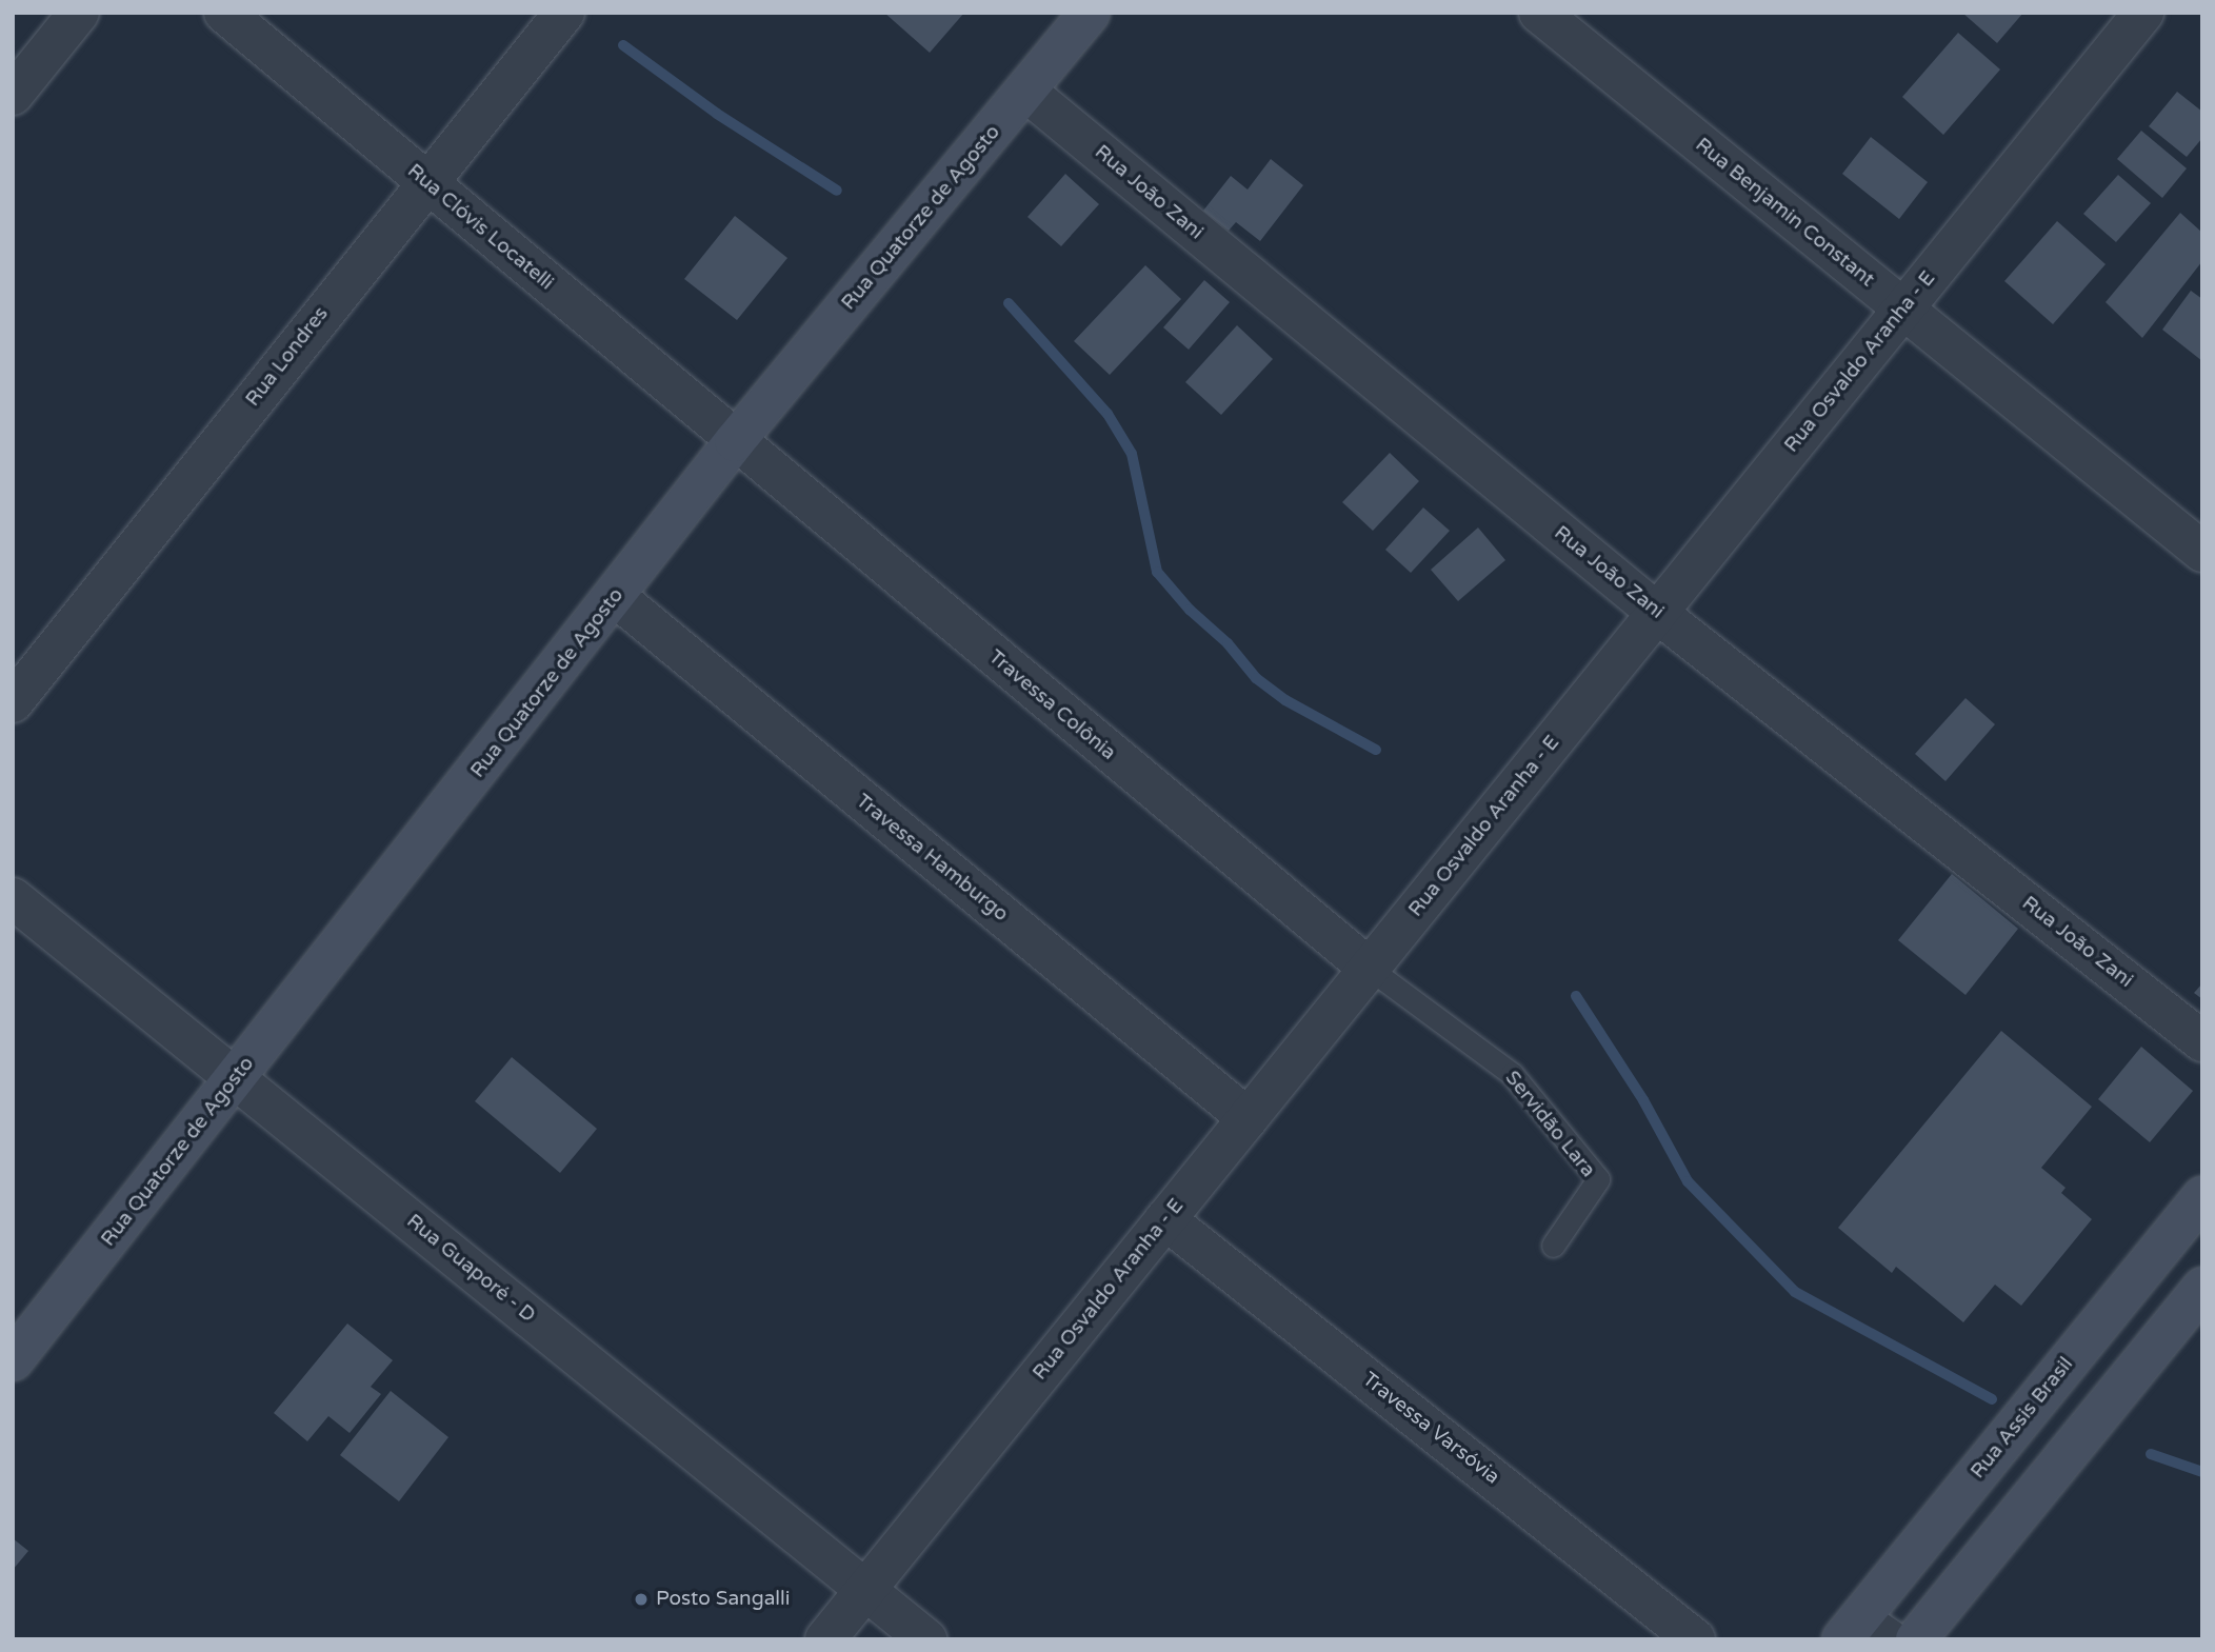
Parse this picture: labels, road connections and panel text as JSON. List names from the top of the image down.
{
  "streets": {
    "street": [
      "Rua João Zani",
      "Rua Benjamin Constant",
      "Rua Quatorze de Agosto",
      "Rua Clóvis Locatelli",
      "Rua Londres",
      "Rua Osvaldo Aranha - E",
      "Travessa Colônia",
      "Travessa Hamburgo",
      "Rua Guaporé - D",
      "Rua Assis Brasil",
      "Travessa Varsóvia"
    ],
    "lane": ["Servidão Lara"]
  },
  "crossings": [
    ["Rua João Zani", "Rua Quatorze de Agosto"],
    ["Rua João Zani", "Rua Osvaldo Aranha - E"],
    ["Rua Benjamin Constant", "Rua Osvaldo Aranha - E"],
    ["Rua Quatorze de Agosto", "Rua Clóvis Locatelli"],
    ["Rua Quatorze de Agosto", "Travessa Colônia"],
    ["Rua Quatorze de Agosto", "Travessa Hamburgo"],
    ["Rua Quatorze de Agosto", "Rua Guaporé - D"],
    ["Rua Clóvis Locatelli", "Rua Londres"],
    ["Rua Clóvis Locatelli", "Travessa Colônia"],
    ["Rua Osvaldo Aranha - E", "Travessa Colônia"],
    ["Rua Osvaldo Aranha - E", "Travessa Hamburgo"],
    ["Rua Osvaldo Aranha - E", "Servidão Lara"],
    ["Rua Osvaldo Aranha - E", "Rua Guaporé - D"],
    ["Rua Osvaldo Aranha - E", "Travessa Varsóvia"],
    ["Travessa Colônia", "Servidão Lara"]
  ],
  "places": ["Posto Sangalli"]
}
